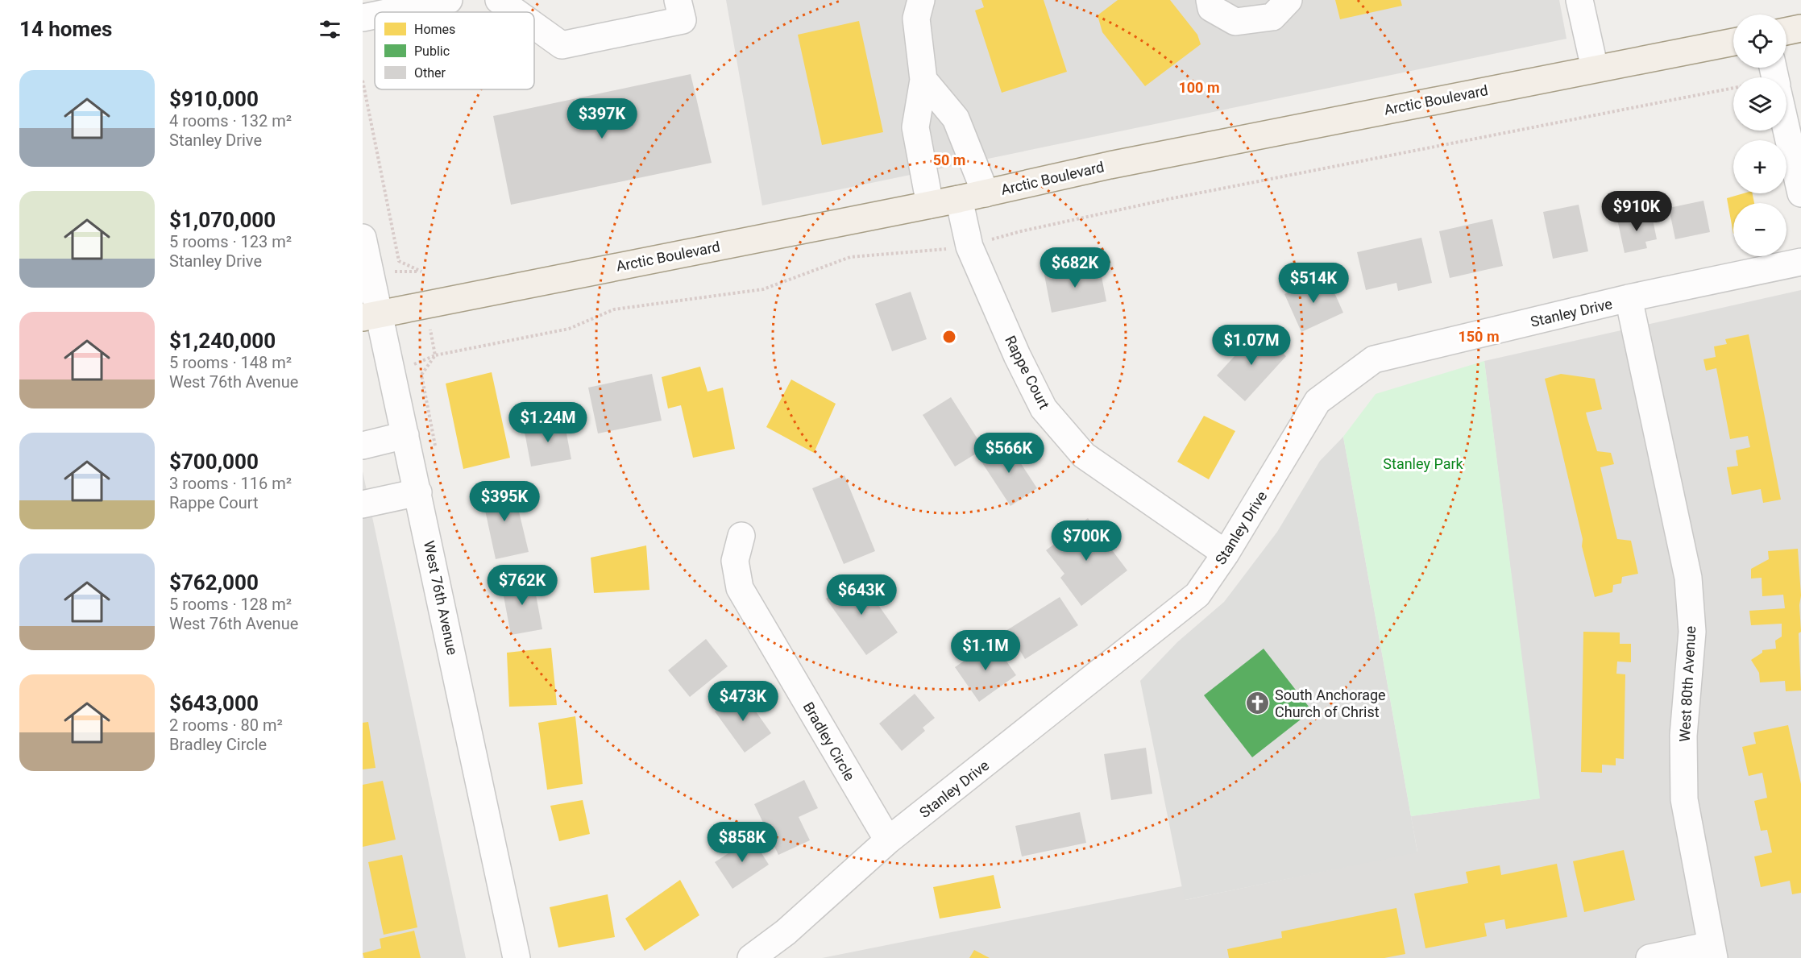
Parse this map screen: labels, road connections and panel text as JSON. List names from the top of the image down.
{
  "streets": {
    "main road": ["Arctic Boulevard"],
    "street": [
      "Stanley Drive",
      "Rappe Court",
      "West 76th Avenue",
      "West 80th Avenue",
      "Bradley Circle"
    ]
  },
  "crossings": [
    ["Arctic Boulevard", "Rappe Court"],
    ["Arctic Boulevard", "West 76th Avenue"],
    ["Stanley Drive", "Rappe Court"],
    ["Stanley Drive", "West 80th Avenue"],
    ["Stanley Drive", "Bradley Circle"]
  ],
  "parks": ["Stanley Park"],
  "places": {
    "church": ["South Anchorage Church of Christ"]
  },
  "legend": ["Homes", "Public", "Other"],
  "page": {
    "heading": "14 homes",
    "map_buttons": ["+", "−"],
    "list": [
      {
        "name": "$910,000",
        "note": "4 rooms · 132 m² · Stanley Drive"
      },
      {
        "name": "$1,070,000",
        "note": "5 rooms · 123 m² · Stanley Drive"
      },
      {
        "name": "$1,240,000",
        "note": "5 rooms · 148 m² · West 76th Avenue"
      },
      {
        "name": "$700,000",
        "note": "3 rooms · 116 m² · Rappe Court"
      },
      {
        "name": "$762,000",
        "note": "5 rooms · 128 m² · West 76th Avenue"
      },
      {
        "name": "$643,000",
        "note": "2 rooms · 80 m² · Bradley Circle"
      }
    ],
    "price": [
      "$397K",
      "$910K",
      "$682K",
      "$514K",
      "$1.07M",
      "$1.24M",
      "$566K",
      "$395K",
      "$700K",
      "$762K",
      "$643K",
      "$1.1M",
      "$473K",
      "$858K"
    ]
  },
  "rings": ["100 m", "50 m", "150 m"]
}
